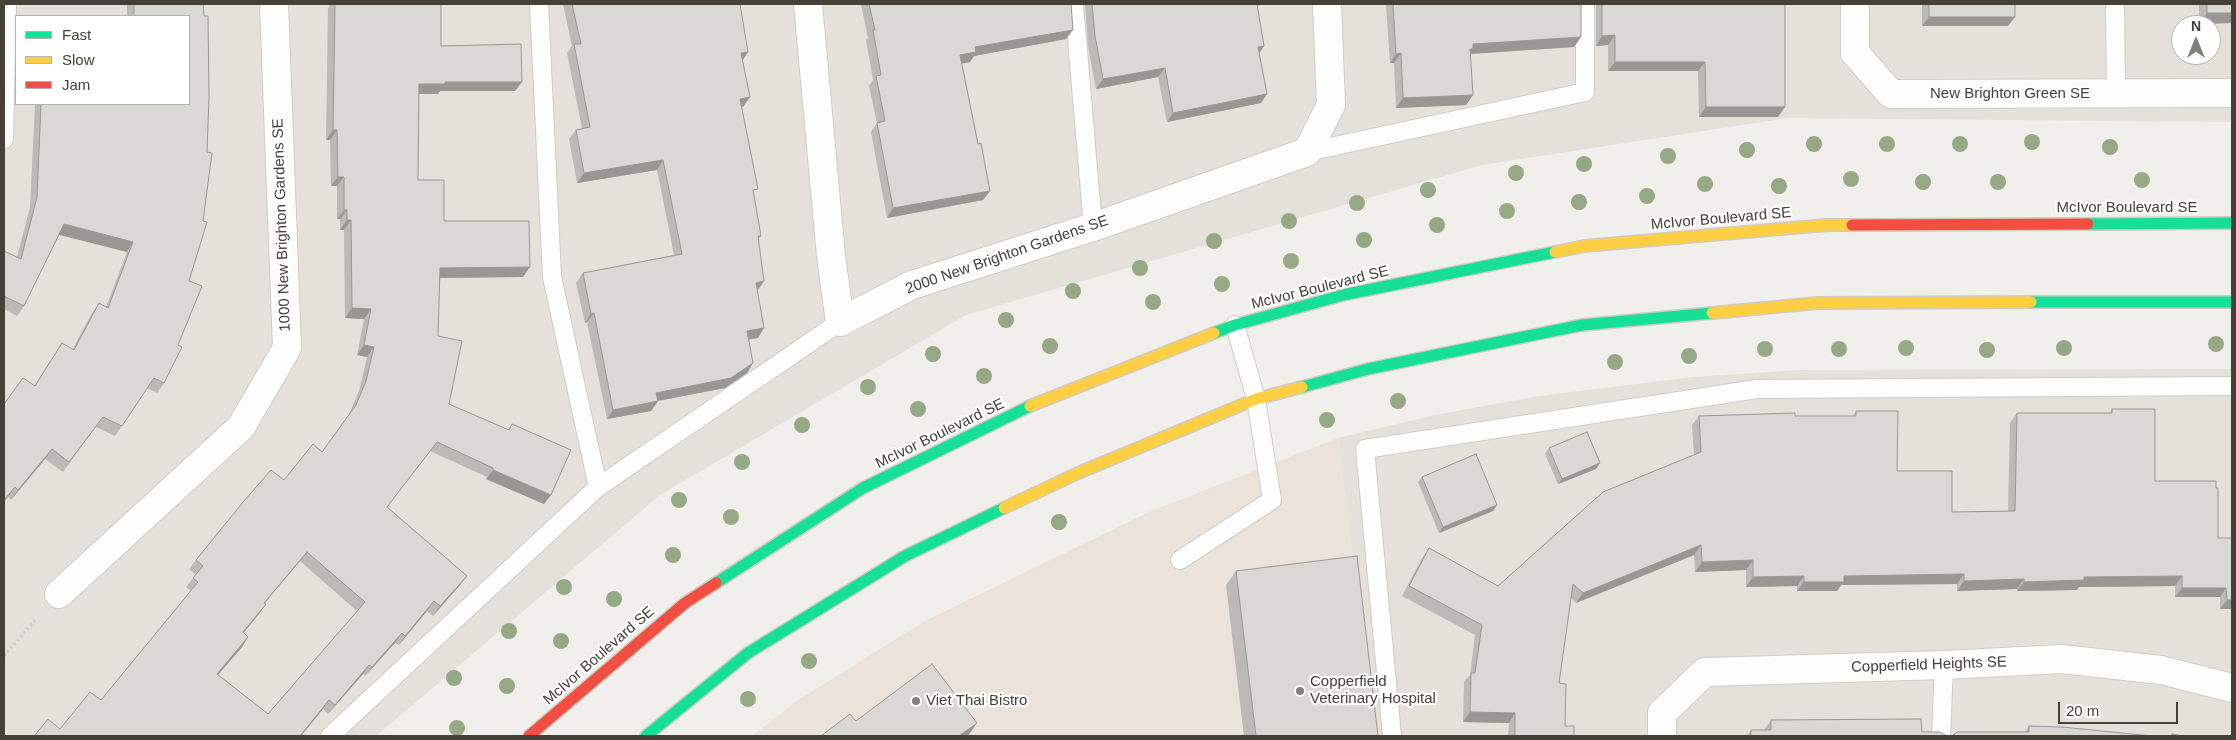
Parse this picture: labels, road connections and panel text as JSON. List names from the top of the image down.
{
  "streets": {
    "main road": ["McIvor Boulevard SE"],
    "street": [
      "New Brighton Green SE",
      "1000 New Brighton Gardens SE",
      "2000 New Brighton Gardens SE",
      "Copperfield Heights SE"
    ]
  },
  "places": ["Copperfield Veterinary Hospital", "Viet Thai Bistro"],
  "legend": ["Fast", "Slow", "Jam"],
  "scale_bar": "20 m",
  "north": "top"
}
